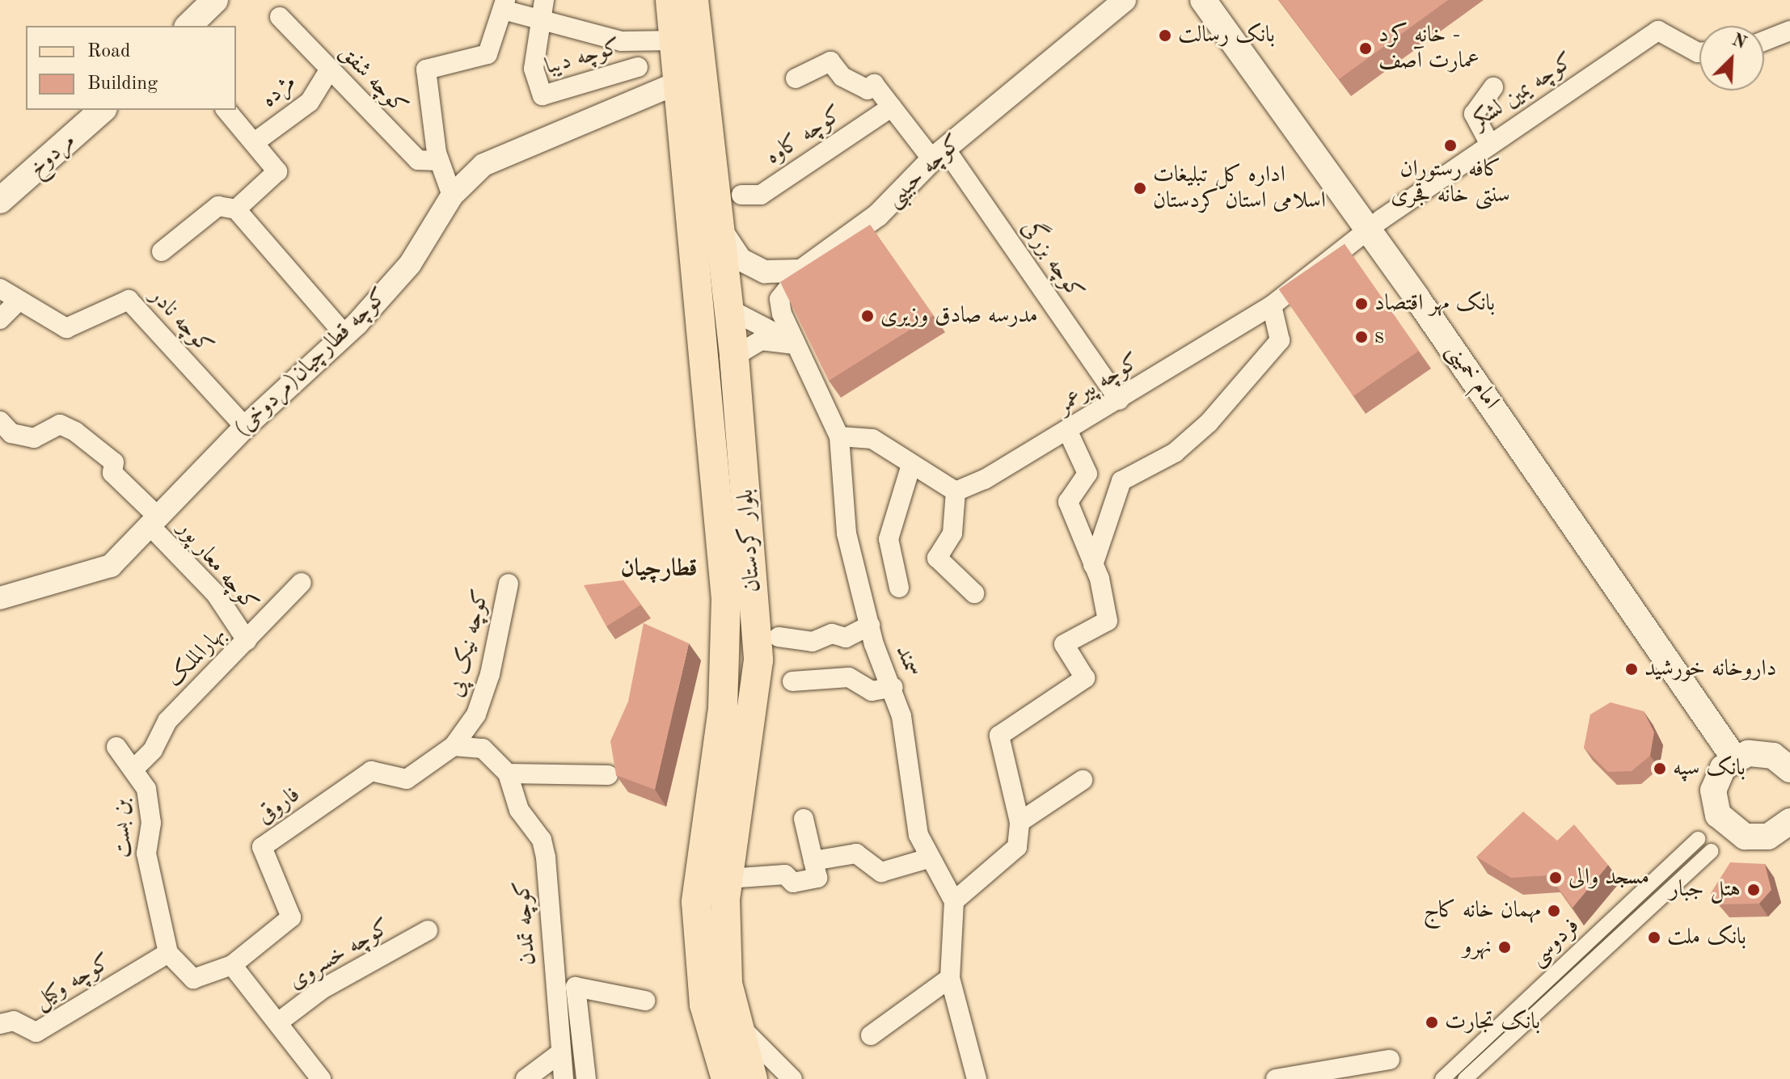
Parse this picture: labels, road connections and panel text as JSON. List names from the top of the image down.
{
  "streets": {
    "main road": ["مردوخ", "امام خمینی", "بلوار کردستان"],
    "street": [
      "کوچه دیبا",
      "کوچه شفق",
      "مژده",
      "کوچه یمین لشکر",
      "کوچه کاوه",
      "کوچه حبیبی",
      "کوچه بزرگی",
      "کوچه نادر",
      "کوچه قطارچیان(مردوخی)",
      "کوچه پیرعمر",
      "کوچه معار پور",
      "کوچه نیک پی",
      "بهارالملک",
      "سمند",
      "فاروقی",
      "بن بست",
      "کوچه تمدن",
      "فردوسی",
      "کوچه خسروی",
      "کوچه وکیل"
    ]
  },
  "crossings": [
    ["کوچه شفق", "مژده"],
    ["کوچه یمین لشکر", "امام خمینی"],
    ["کوچه یمین لشکر", "کوچه پیرعمر"],
    ["کوچه کاوه", "کوچه بزرگی"],
    ["کوچه حبیبی", "کوچه بزرگی"],
    ["کوچه حبیبی", "سمند"],
    ["کوچه بزرگی", "کوچه پیرعمر"],
    ["کوچه نادر", "کوچه قطارچیان(مردوخی)"],
    ["کوچه قطارچیان(مردوخی)", "بلوار کردستان"],
    ["کوچه قطارچیان(مردوخی)", "کوچه معار پور"],
    ["امام خمینی", "کوچه پیرعمر"],
    ["کوچه معار پور", "بهارالملک"],
    ["کوچه نیک پی", "فاروقی"],
    ["بهارالملک", "بن بست"],
    ["بن بست", "کوچه وکیل"]
  ],
  "districts": ["قطارچیان"],
  "places": [
    "بانک رسالت",
    "خانه کرد - عمارت آصف",
    "کافه رستوران سنتی خانه قجری",
    "اداره کل تبلیغات اسلامی استان کردستان",
    "بانک مهر اقتصاد",
    "مدرسه صادق وزیری",
    "s",
    "داروخانه خورشید",
    "بانک سپه",
    "مسجد والی",
    "هتل جبار",
    "مهمان خانه کاج",
    "بانک ملت",
    "نهرو",
    "بانک تجارت"
  ],
  "legend": ["Road", "Building"],
  "north": "top right"
}
